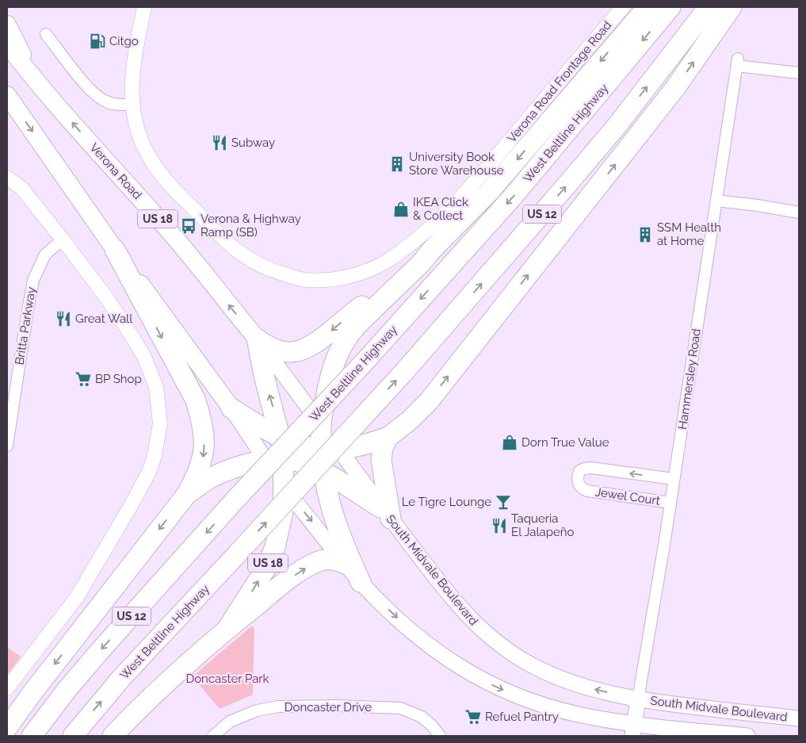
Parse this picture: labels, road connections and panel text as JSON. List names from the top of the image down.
{
  "streets": {
    "highway": [
      "West Beltline Highway",
      "Verona Road",
      "US 12",
      "US 18"
    ],
    "main road": ["South Midvale Boulevard"],
    "street": [
      "Verona Road Frontage Road",
      "Britta Parkway",
      "Hammersley Road",
      "Jewel Court",
      "Doncaster Drive"
    ]
  },
  "crossings": [
    ["Verona Road", "US 18"],
    ["US 18", "South Midvale Boulevard"],
    ["Hammersley Road", "Jewel Court"],
    ["Hammersley Road", "South Midvale Boulevard"]
  ],
  "parks": ["Doncaster Park"],
  "places": {
    "fuel station": ["Citgo"],
    "restaurant": ["Subway", "Great Wall", "Taqueria El Jalapeño"],
    "building": ["University Book Store Warehouse", "SSM Health at Home"],
    "shop": ["IKEA Click & Collect", "Dorn True Value"],
    "bus stop": ["Verona & Highway Ramp (SB)"],
    "supermarket": ["BP Shop", "Refuel Pantry"],
    "bar": ["Le Tigre Lounge"]
  }
}
